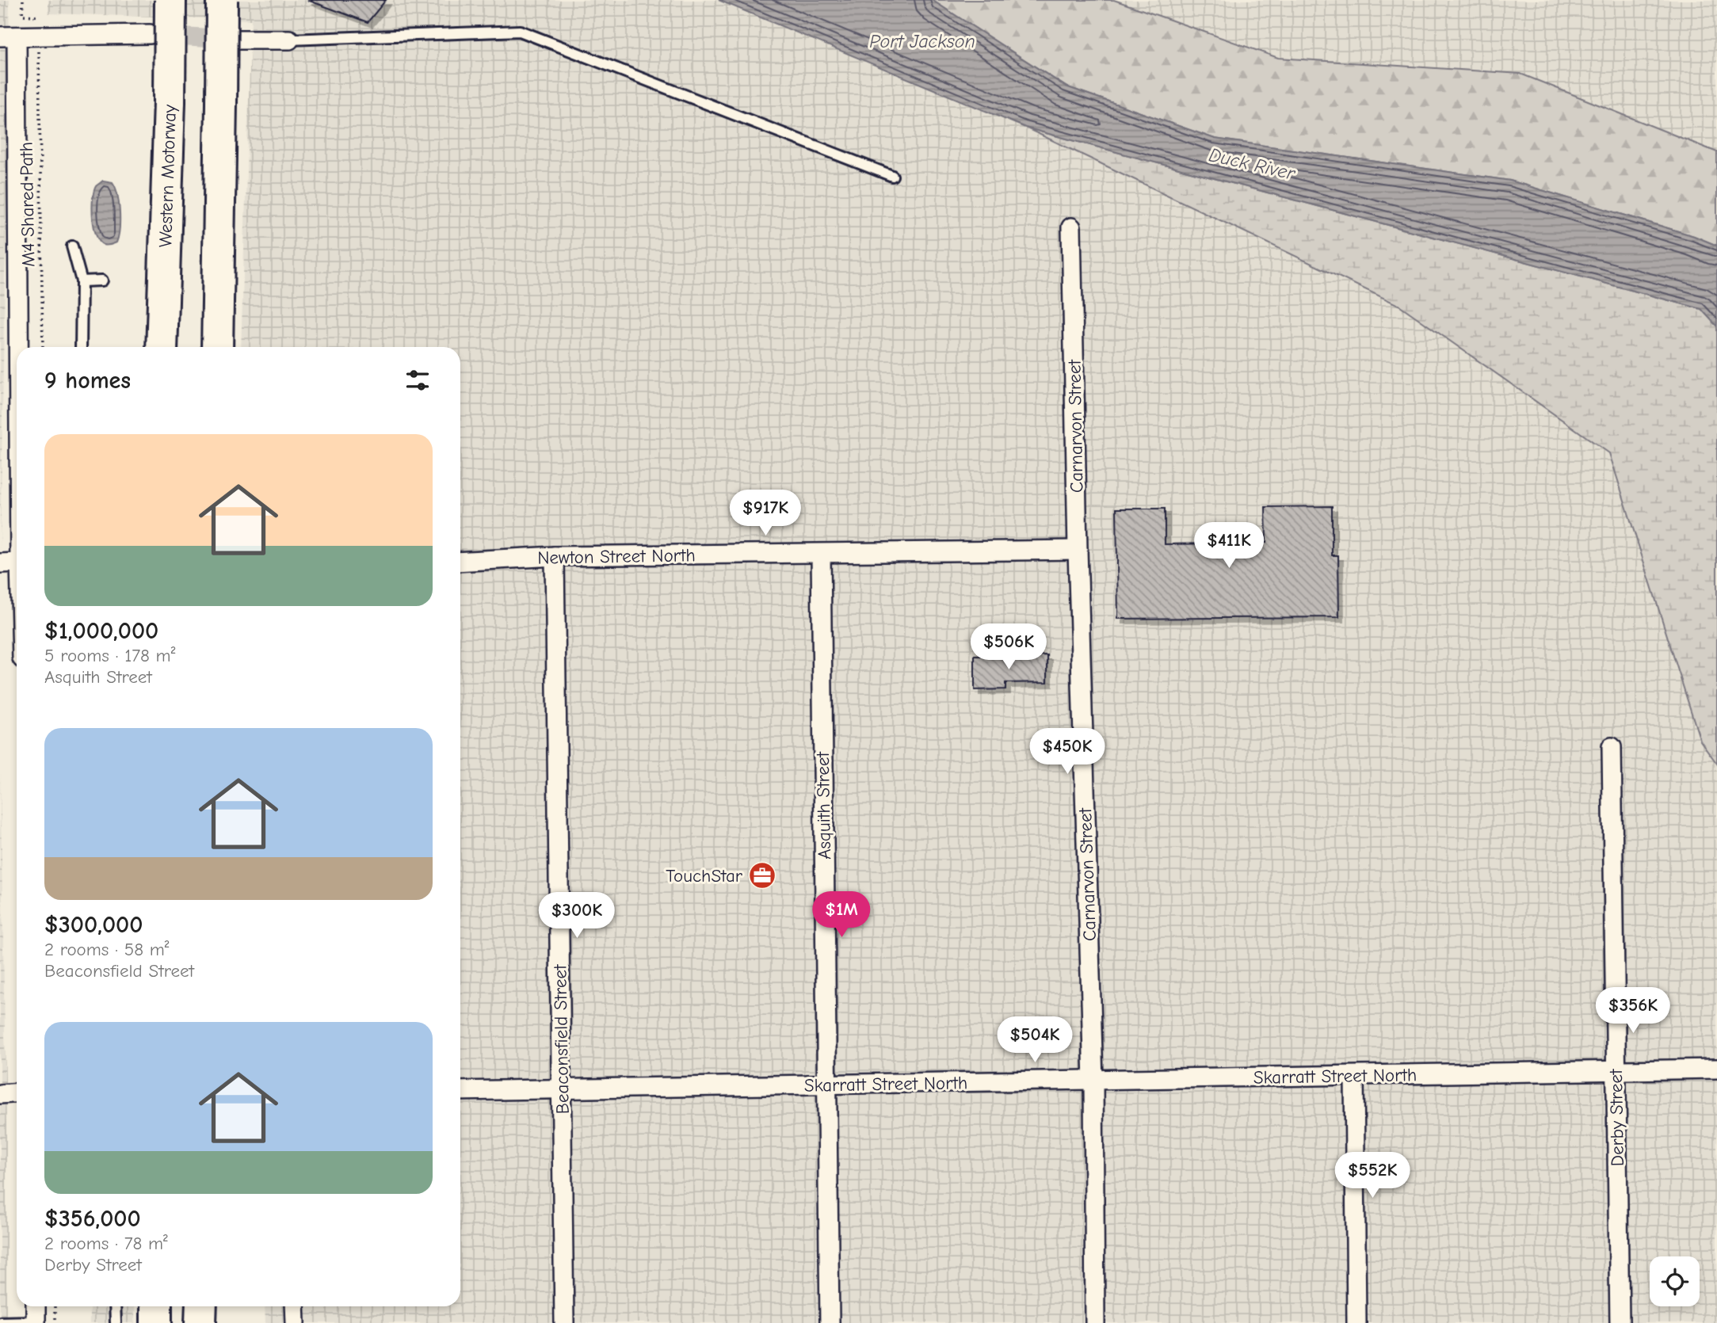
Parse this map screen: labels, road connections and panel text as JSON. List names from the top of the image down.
{
  "streets": {
    "highway": ["Western Motorway"],
    "street": [
      "Carnarvon Street",
      "Newton Street North",
      "Asquith Street",
      "Beaconsfield Street",
      "Skarratt Street North",
      "Derby Street"
    ],
    "path": ["M4 Shared Path"]
  },
  "crossings": [
    ["Carnarvon Street", "Newton Street North"],
    ["Carnarvon Street", "Skarratt Street North"],
    ["Newton Street North", "Asquith Street"],
    ["Newton Street North", "Beaconsfield Street"],
    ["Asquith Street", "Skarratt Street North"],
    ["Beaconsfield Street", "Skarratt Street North"],
    ["Skarratt Street North", "Derby Street"]
  ],
  "water": ["Port Jackson", "Duck River"],
  "places": {
    "office": ["TouchStar"]
  },
  "page": {
    "heading": "9 homes",
    "list": [
      {
        "name": "$1,000,000",
        "note": "5 rooms · 178 m² · Asquith Street"
      },
      {
        "name": "$300,000",
        "note": "2 rooms · 58 m² · Beaconsfield Street"
      },
      {
        "name": "$356,000",
        "note": "2 rooms · 78 m² · Derby Street"
      }
    ],
    "price": [
      "$917K",
      "$411K",
      "$506K",
      "$450K",
      "$1M",
      "$300K",
      "$356K",
      "$504K",
      "$552K"
    ]
  }
}
